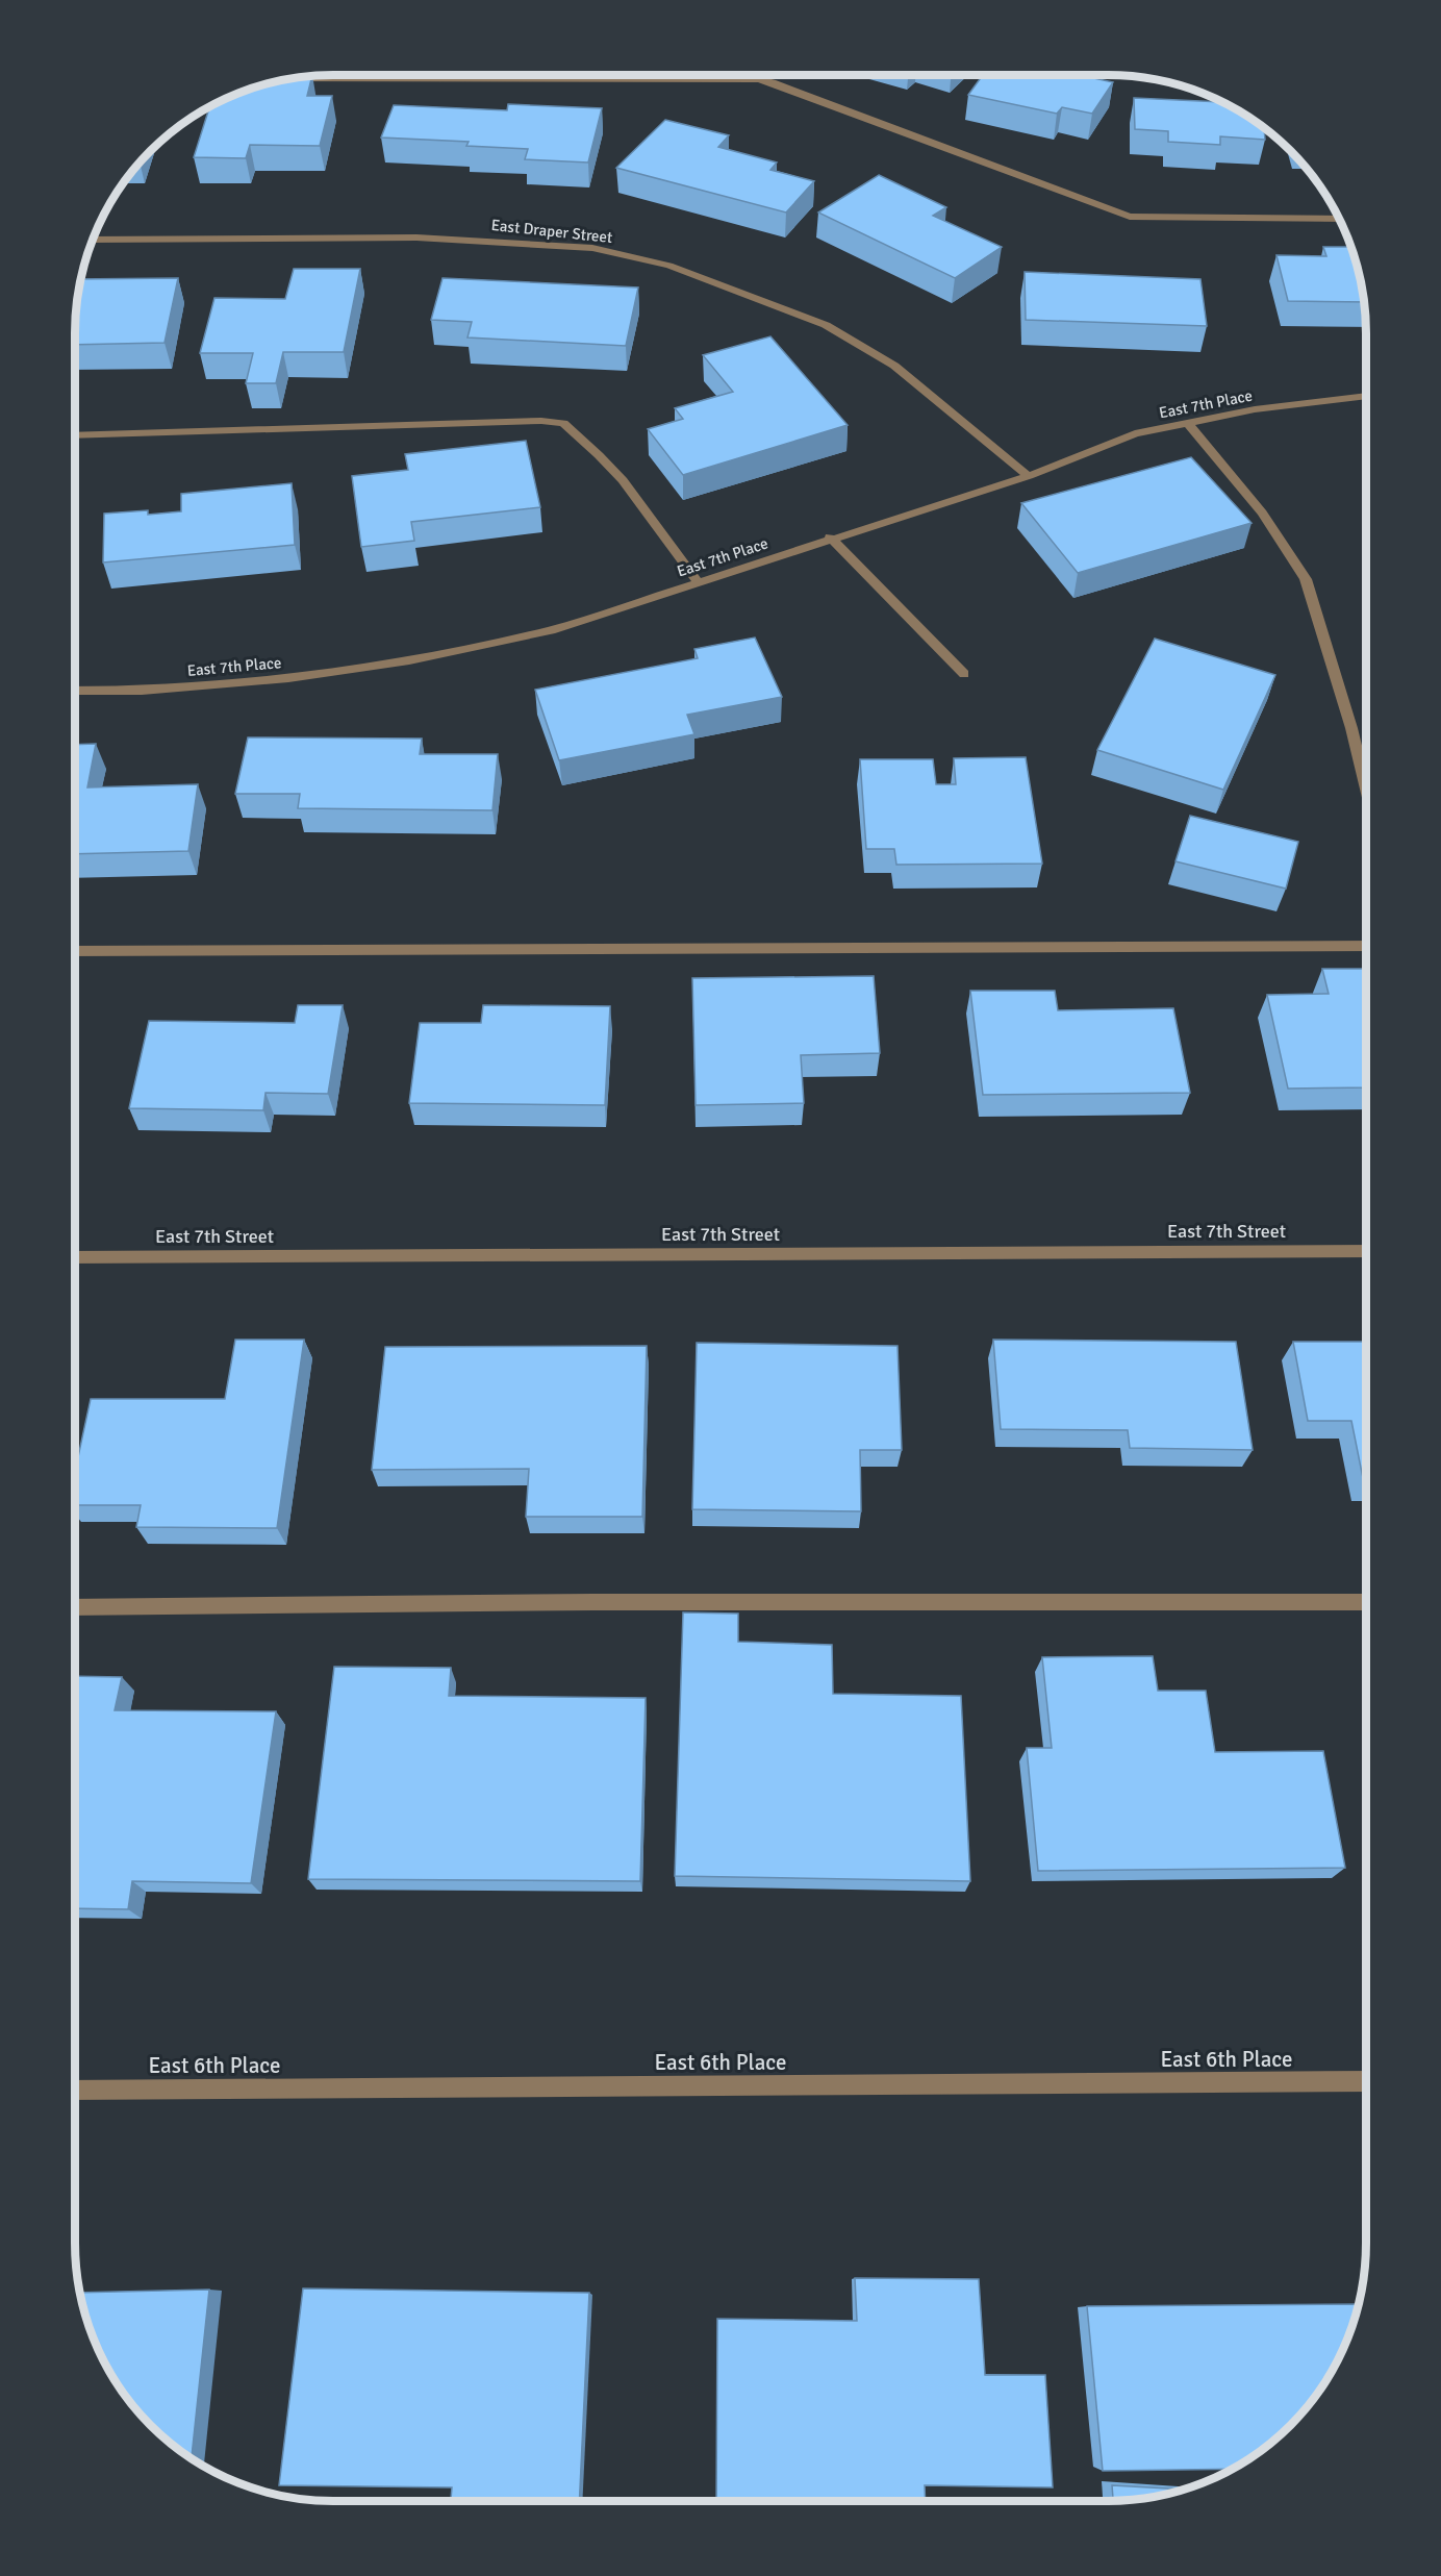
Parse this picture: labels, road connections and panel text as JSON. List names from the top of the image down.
{
  "streets": {
    "street": [
      "East Draper Street",
      "East 7th Place",
      "East 7th Street",
      "East 6th Place"
    ]
  },
  "crossings": [
    ["East Draper Street", "East 7th Place"]
  ]
}
